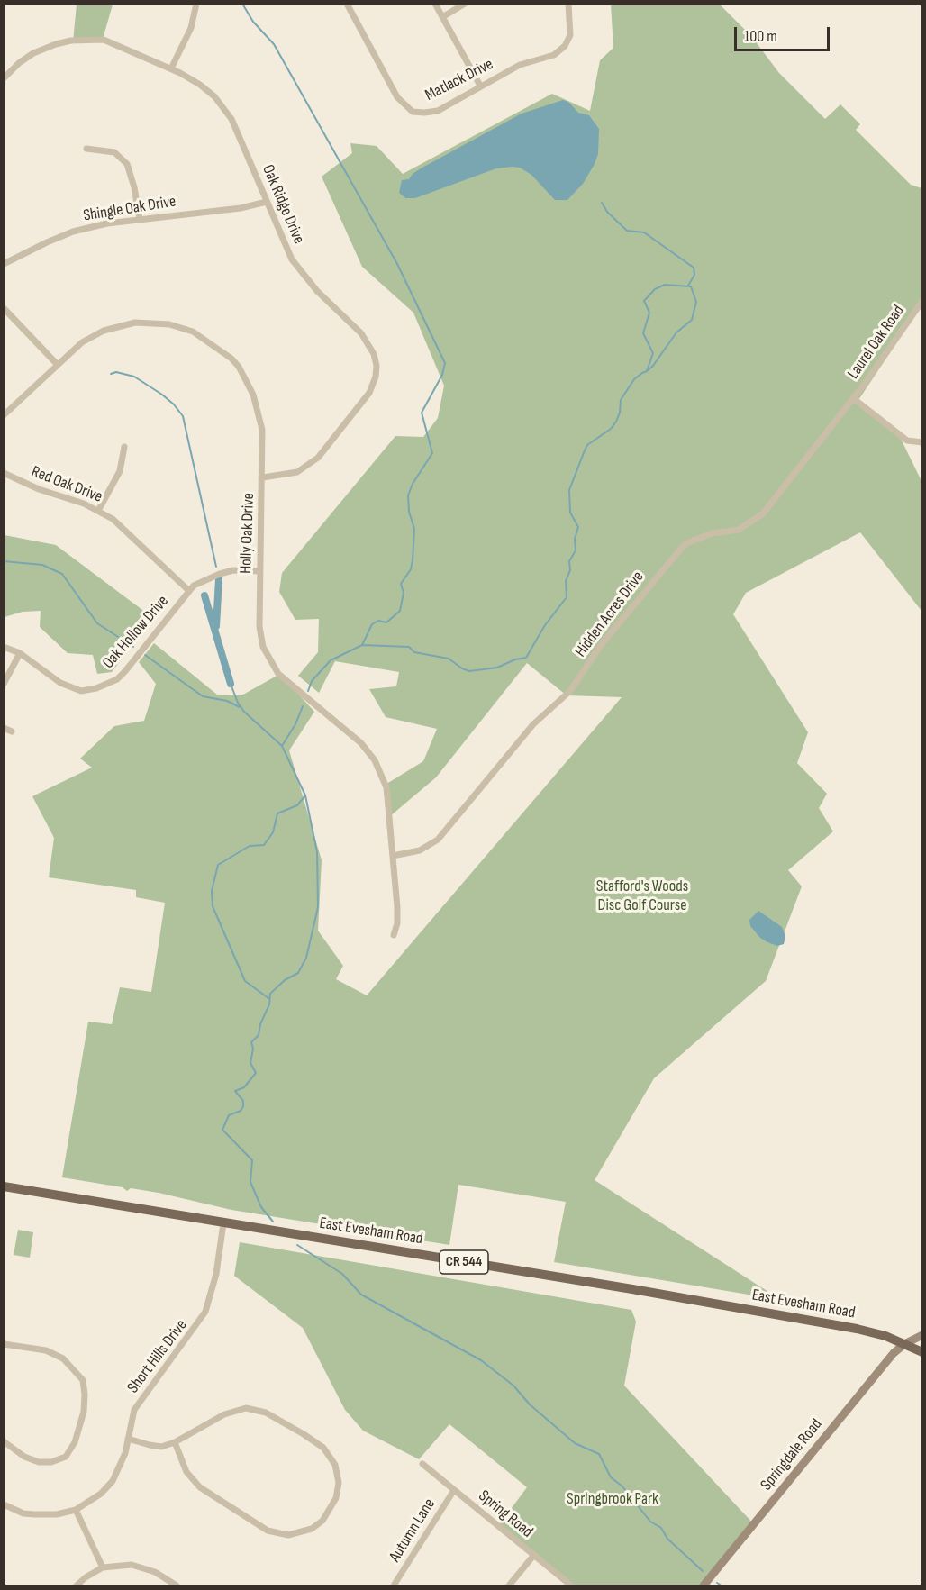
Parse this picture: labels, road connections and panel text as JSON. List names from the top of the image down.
{
  "streets": {
    "main road": ["East Evesham Road", "CR 544", "Springdale Road"],
    "street": [
      "Matlack Drive",
      "Oak Ridge Drive",
      "Shingle Oak Drive",
      "Laurel Oak Road",
      "Red Oak Drive",
      "Holly Oak Drive",
      "Hidden Acres Drive",
      "Oak Hollow Drive",
      "Short Hills Drive",
      "Spring Road",
      "Autumn Lane"
    ]
  },
  "crossings": [
    ["Oak Ridge Drive", "Shingle Oak Drive"],
    ["Oak Ridge Drive", "Holly Oak Drive"],
    ["Laurel Oak Road", "Hidden Acres Drive"],
    ["Red Oak Drive", "Oak Hollow Drive"],
    ["Holly Oak Drive", "Hidden Acres Drive"],
    ["Holly Oak Drive", "Oak Hollow Drive"],
    ["East Evesham Road", "Short Hills Drive"],
    ["East Evesham Road", "Springdale Road"],
    ["Spring Road", "Autumn Lane"]
  ],
  "parks": ["Stafford's Woods Disc Golf Course", "Springbrook Park"],
  "scale_bar": "100 m"
}
